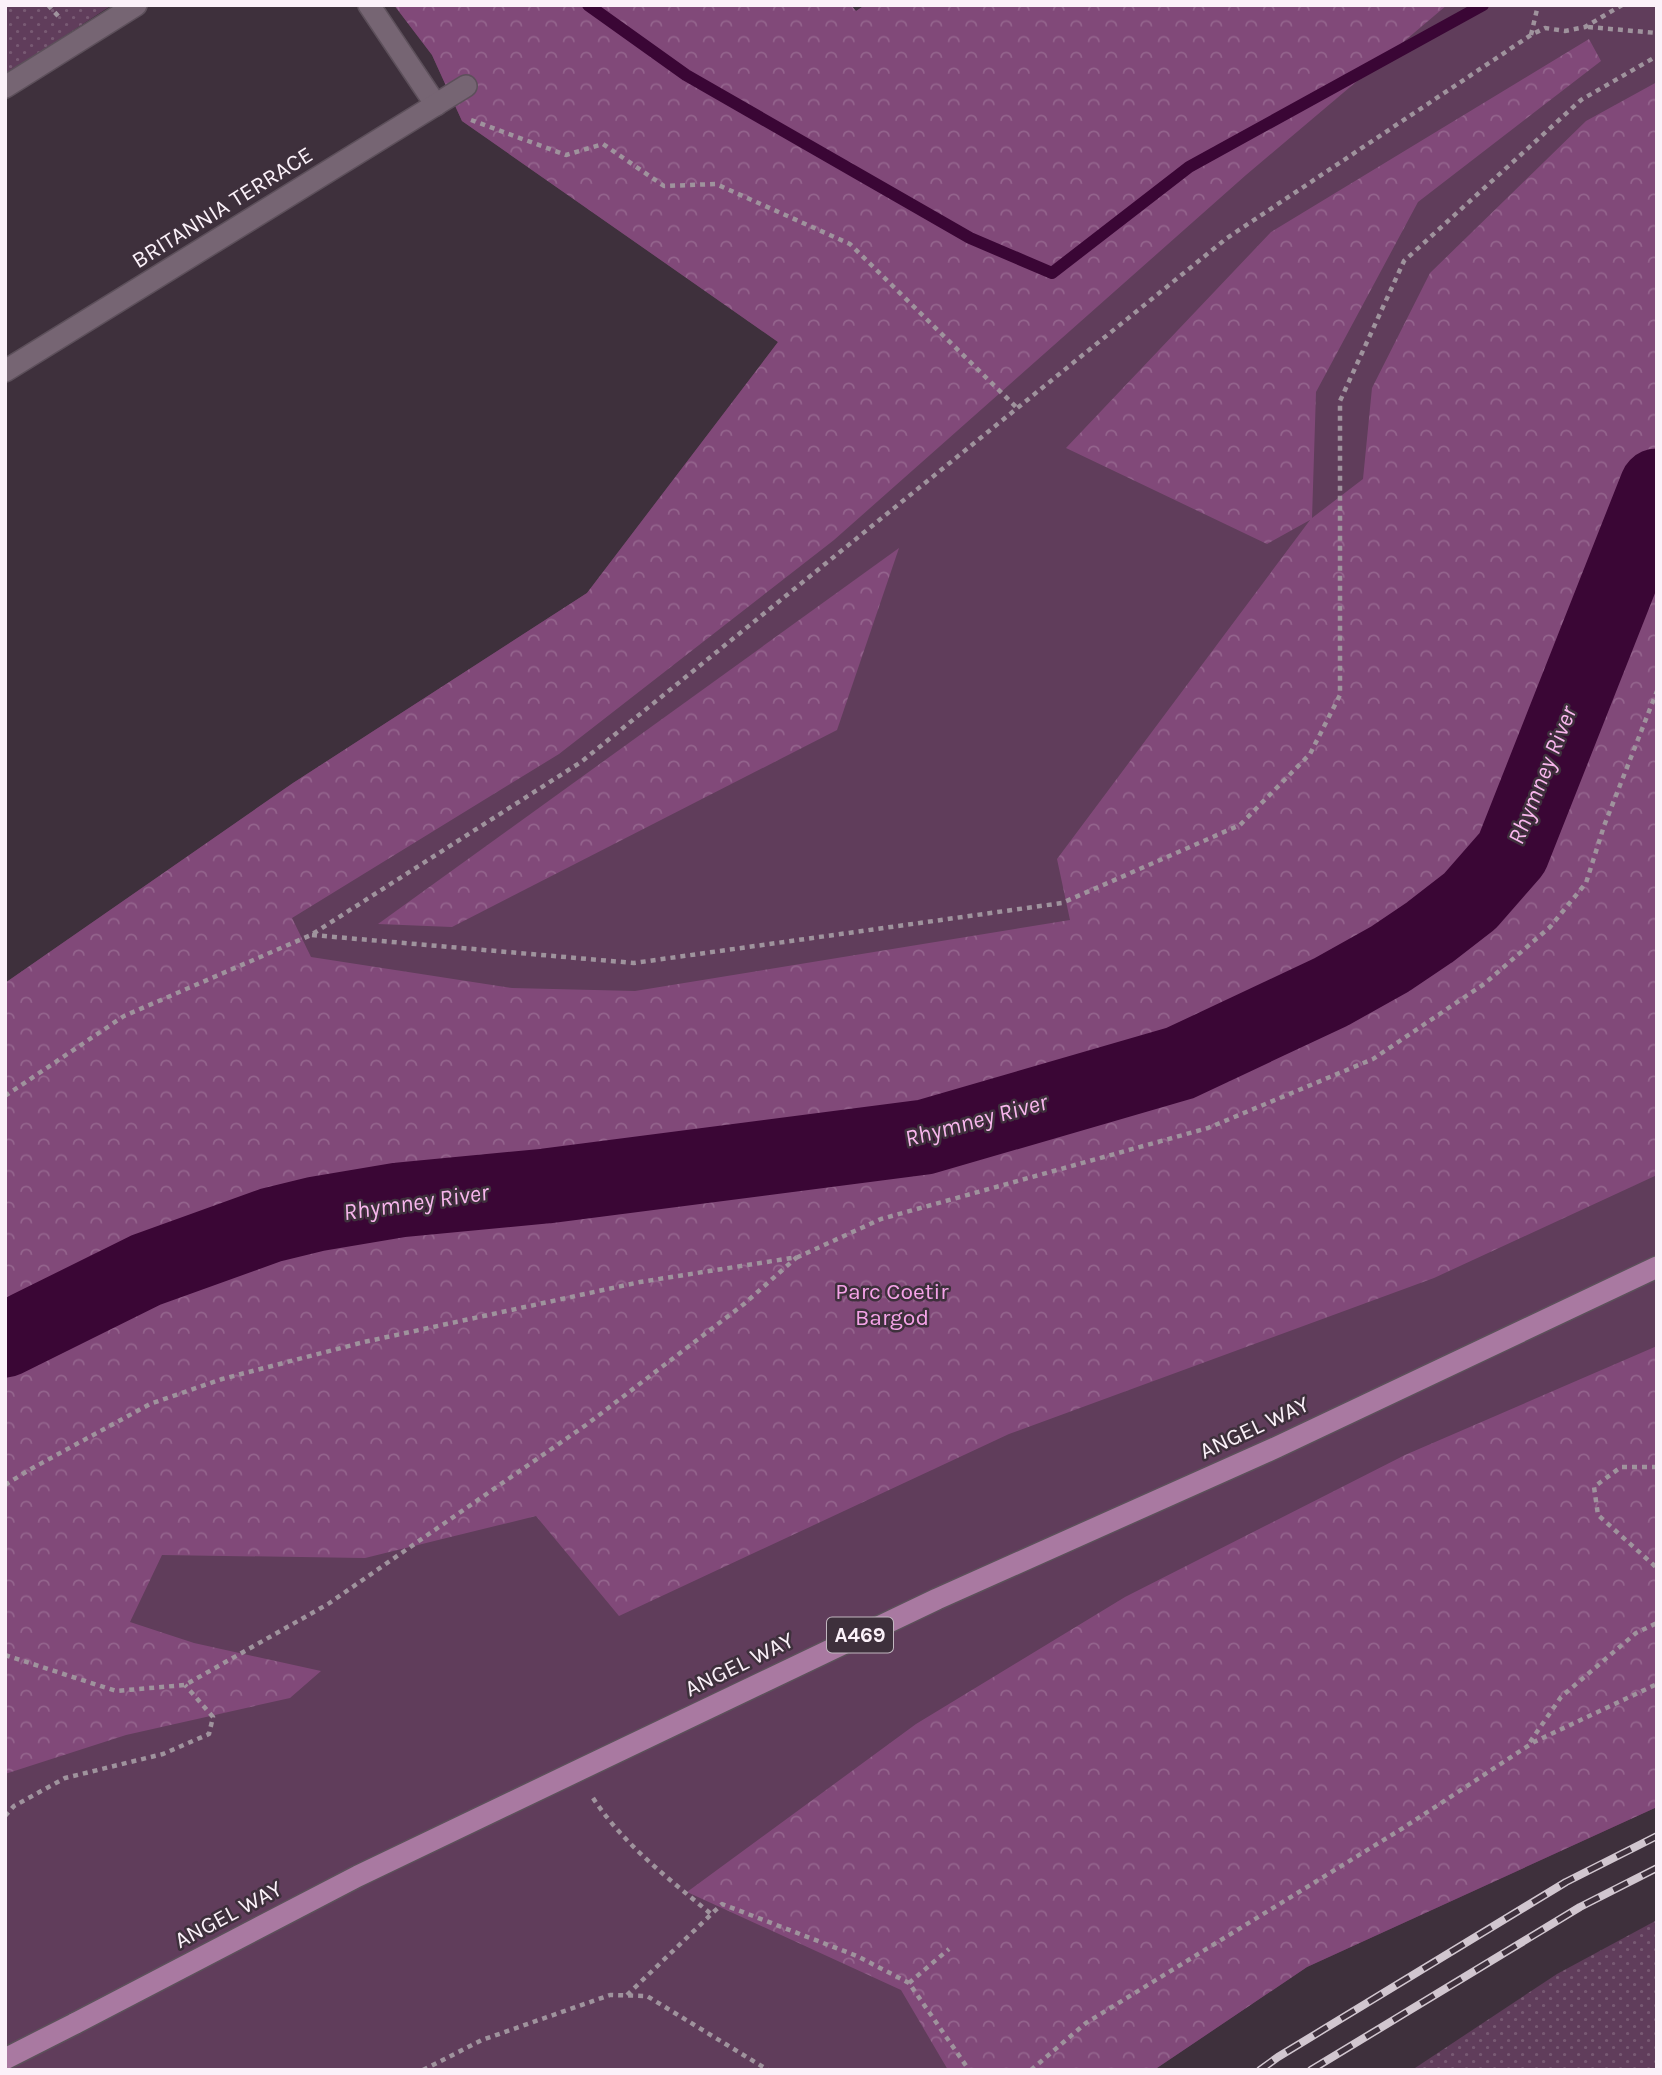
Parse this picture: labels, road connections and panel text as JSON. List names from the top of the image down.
{
  "streets": {
    "main road": ["ANGEL WAY", "A469"],
    "street": ["BRITANNIA TERRACE"]
  },
  "water": ["Rhymney River"],
  "parks": ["Parc Coetir Bargod"]
}
